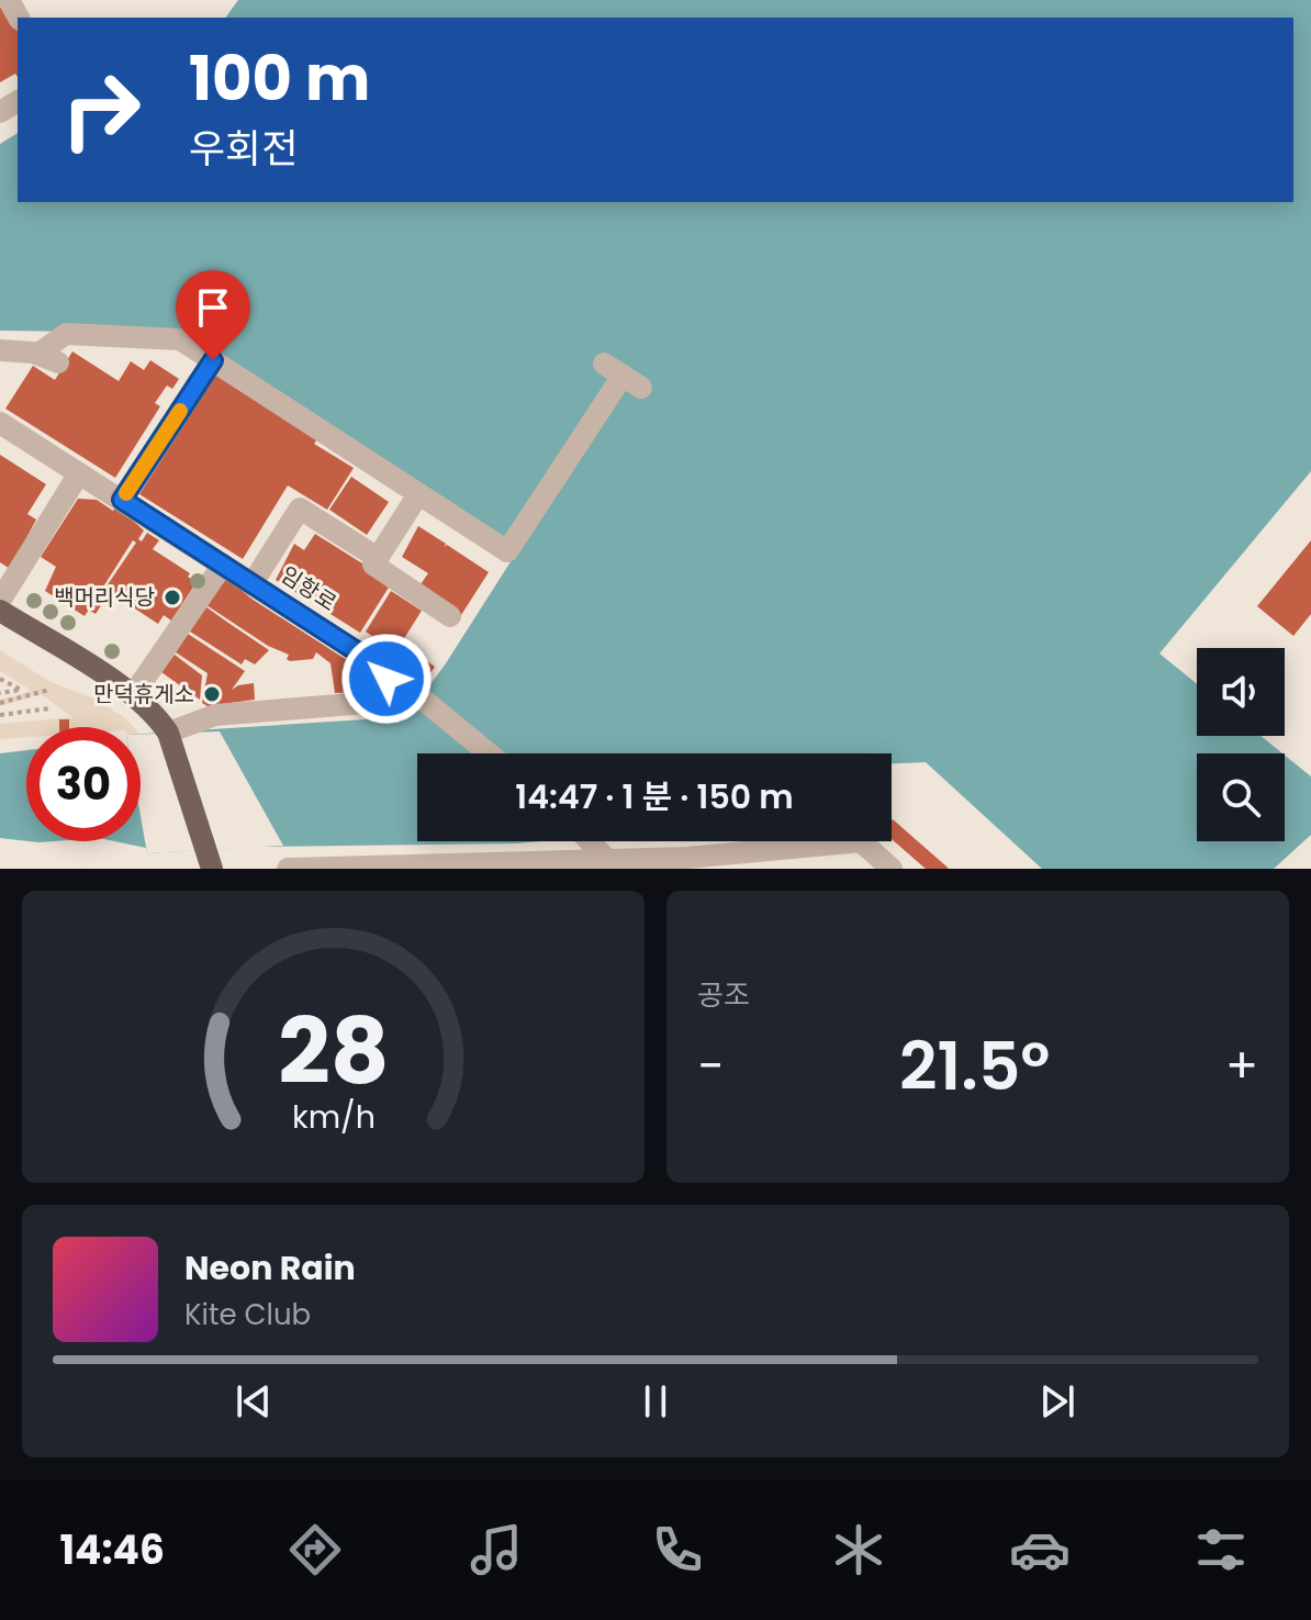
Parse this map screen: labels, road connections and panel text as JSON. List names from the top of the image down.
{
  "streets": {
    "street": ["임항로"]
  },
  "places": ["백머리식당", "만덕휴게소"],
  "page": {
    "turn": ["100 m", "우회전"],
    "limit": "30",
    "trip": "14:47 · 1 분 · 150 m",
    "tile": "공조",
    "heat": ["−", "21.5°", "+"],
    "song": ["Neon Rain", "Kite Club"],
    "tabs": "14:46",
    "gauge": ["28", "km/h"]
  }
}
